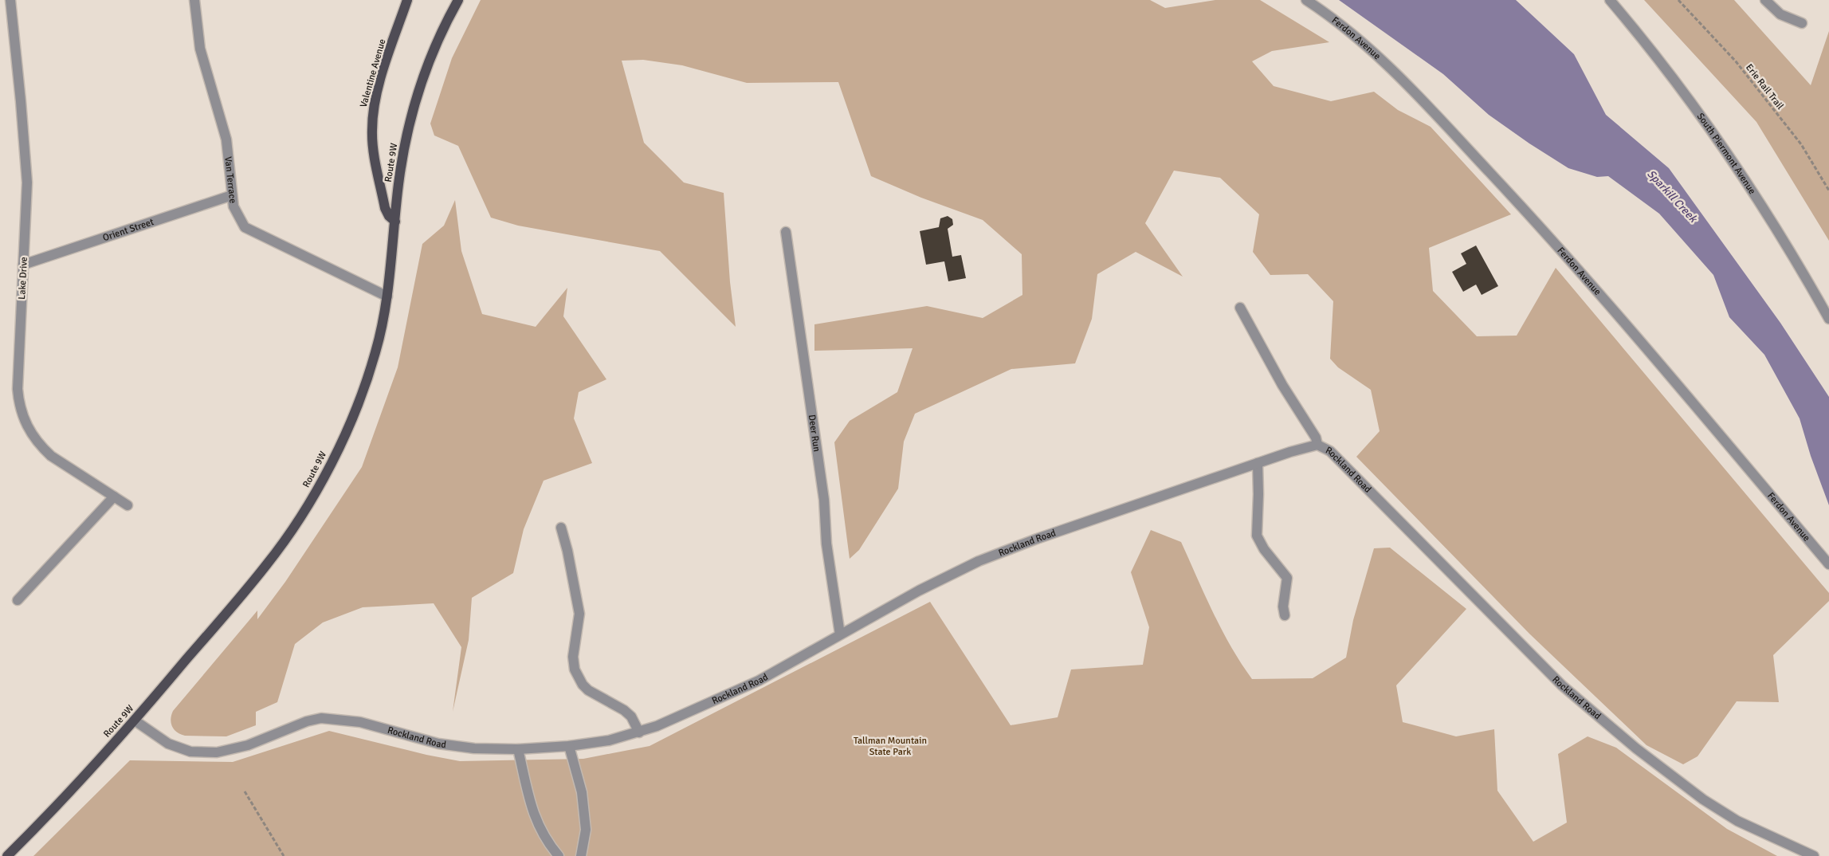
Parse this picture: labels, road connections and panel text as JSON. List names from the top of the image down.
{
  "streets": {
    "main road": ["Valentine Avenue", "Route 9W"],
    "street": [
      "Ferdon Avenue",
      "South Piermont Avenue",
      "Van Terrace",
      "Orient Street",
      "Lake Drive",
      "Deer Run",
      "Rockland Road"
    ],
    "path": ["Erie Rail Trail"]
  },
  "crossings": [
    ["Valentine Avenue", "Route 9W"],
    ["Route 9W", "Van Terrace"],
    ["Route 9W", "Rockland Road"],
    ["Van Terrace", "Orient Street"],
    ["Orient Street", "Lake Drive"],
    ["Deer Run", "Rockland Road"]
  ],
  "water": ["Sparkill Creek"],
  "parks": ["Tallman Mountain State Park"]
}
